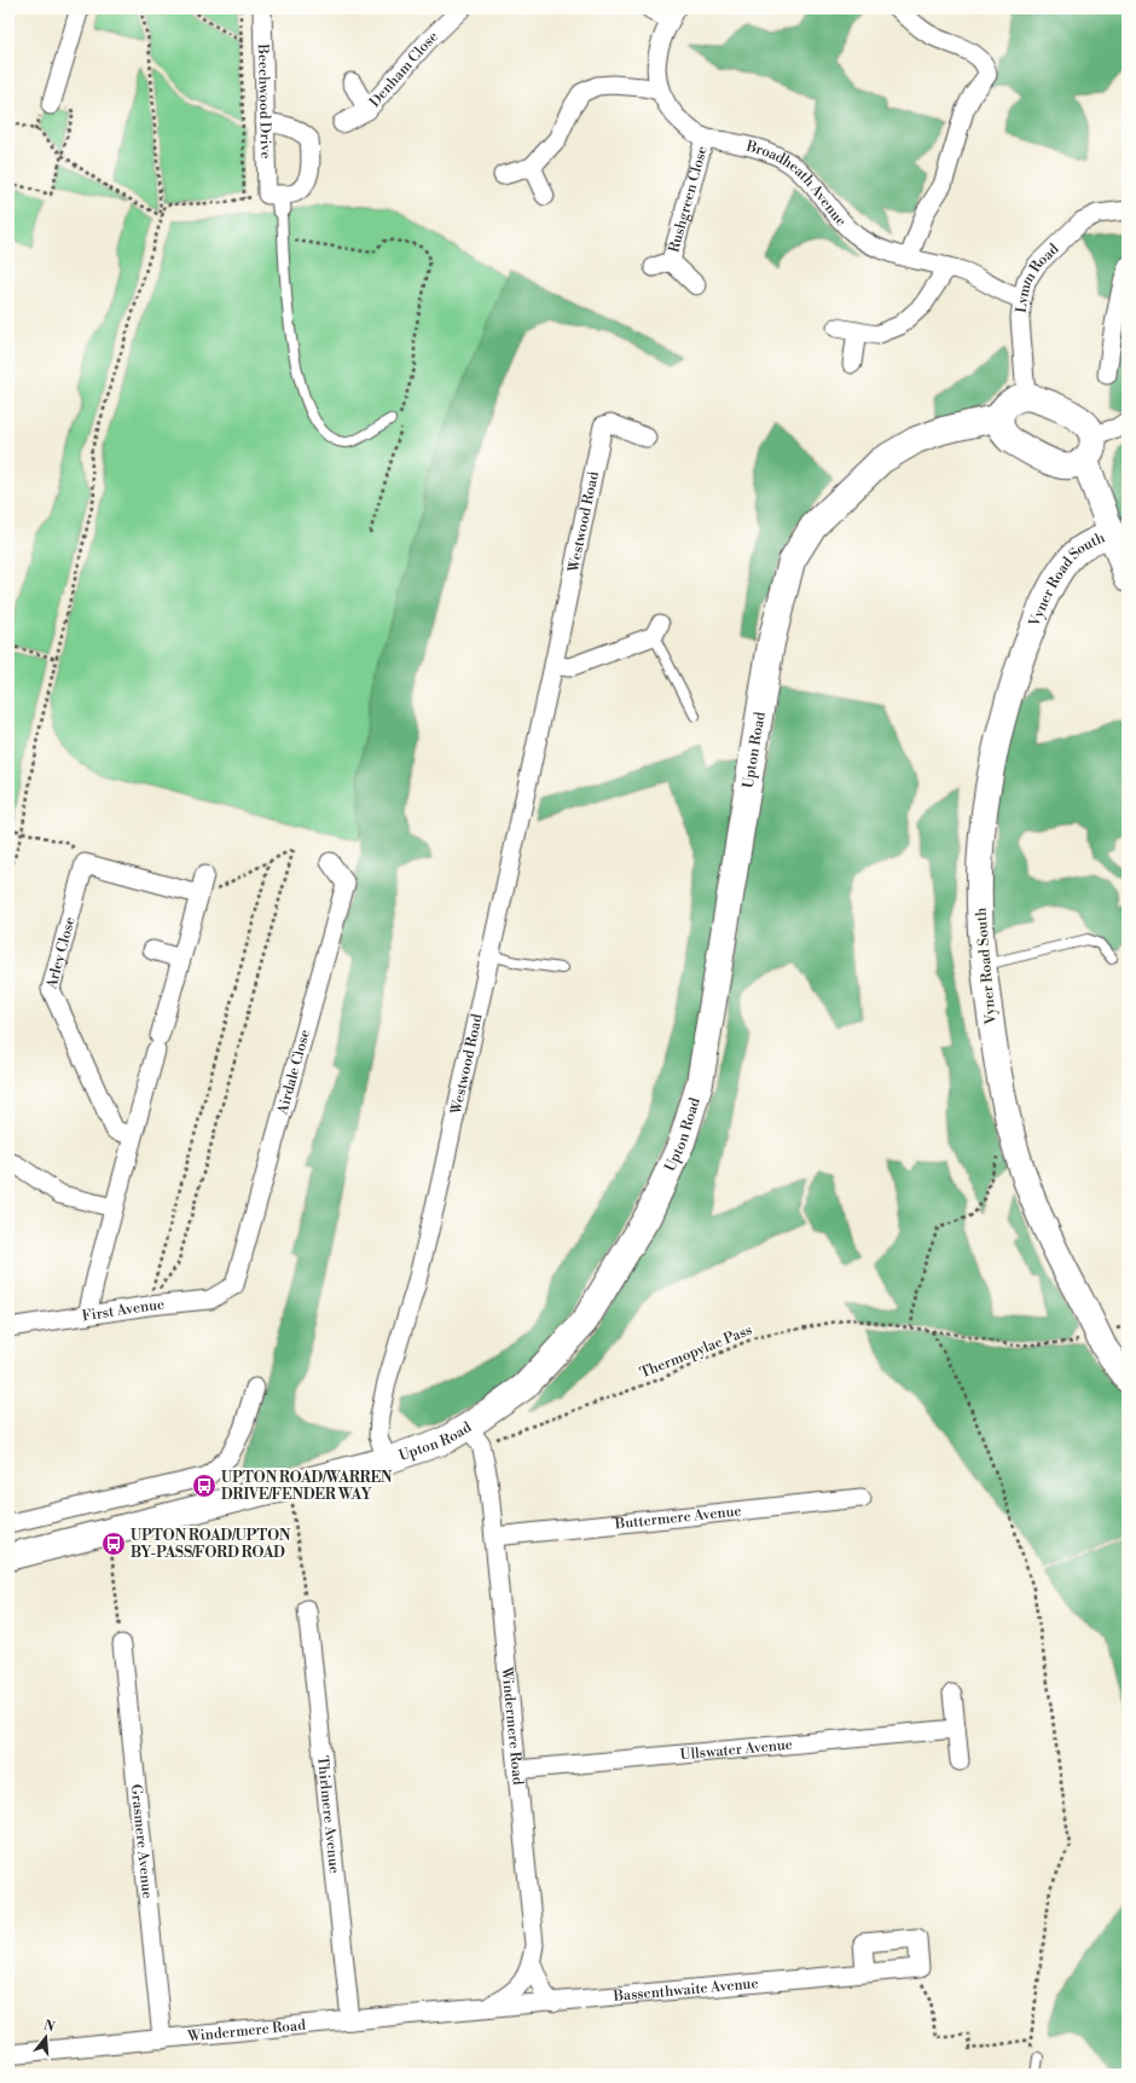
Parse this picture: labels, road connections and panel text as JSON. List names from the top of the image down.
{
  "streets": {
    "main road": ["Upton Road"],
    "street": [
      "Denham Close",
      "Beechwood Drive",
      "Broadheath Avenue",
      "Rushgreen Close",
      "Lymm Road",
      "Westwood Road",
      "Vyner Road South",
      "Arley Close",
      "Airdale Close",
      "First Avenue",
      "Buttermere Avenue",
      "Windermere Road",
      "Ullswater Avenue",
      "Thirlmere Avenue",
      "Grasmere Avenue",
      "Bassenthwaite Avenue"
    ],
    "path": ["Thermopylae Pass"]
  },
  "crossings": [
    ["Broadheath Avenue", "Rushgreen Close"],
    ["Broadheath Avenue", "Lymm Road"],
    ["Westwood Road", "Upton Road"],
    ["Vyner Road South", "Thermopylae Pass"],
    ["Upton Road", "Thermopylae Pass"],
    ["Upton Road", "Windermere Road"],
    ["Airdale Close", "First Avenue"],
    ["Thermopylae Pass", "Windermere Road"],
    ["Buttermere Avenue", "Windermere Road"],
    ["Windermere Road", "Ullswater Avenue"],
    ["Windermere Road", "Thirlmere Avenue"],
    ["Windermere Road", "Grasmere Avenue"],
    ["Windermere Road", "Bassenthwaite Avenue"]
  ],
  "places": {
    "bus stop": ["UPTON ROAD/WARREN DRIVE/FENDER WAY", "UPTON ROAD/UPTON BY-PASS/FORD ROAD"]
  },
  "north": "top"
}
